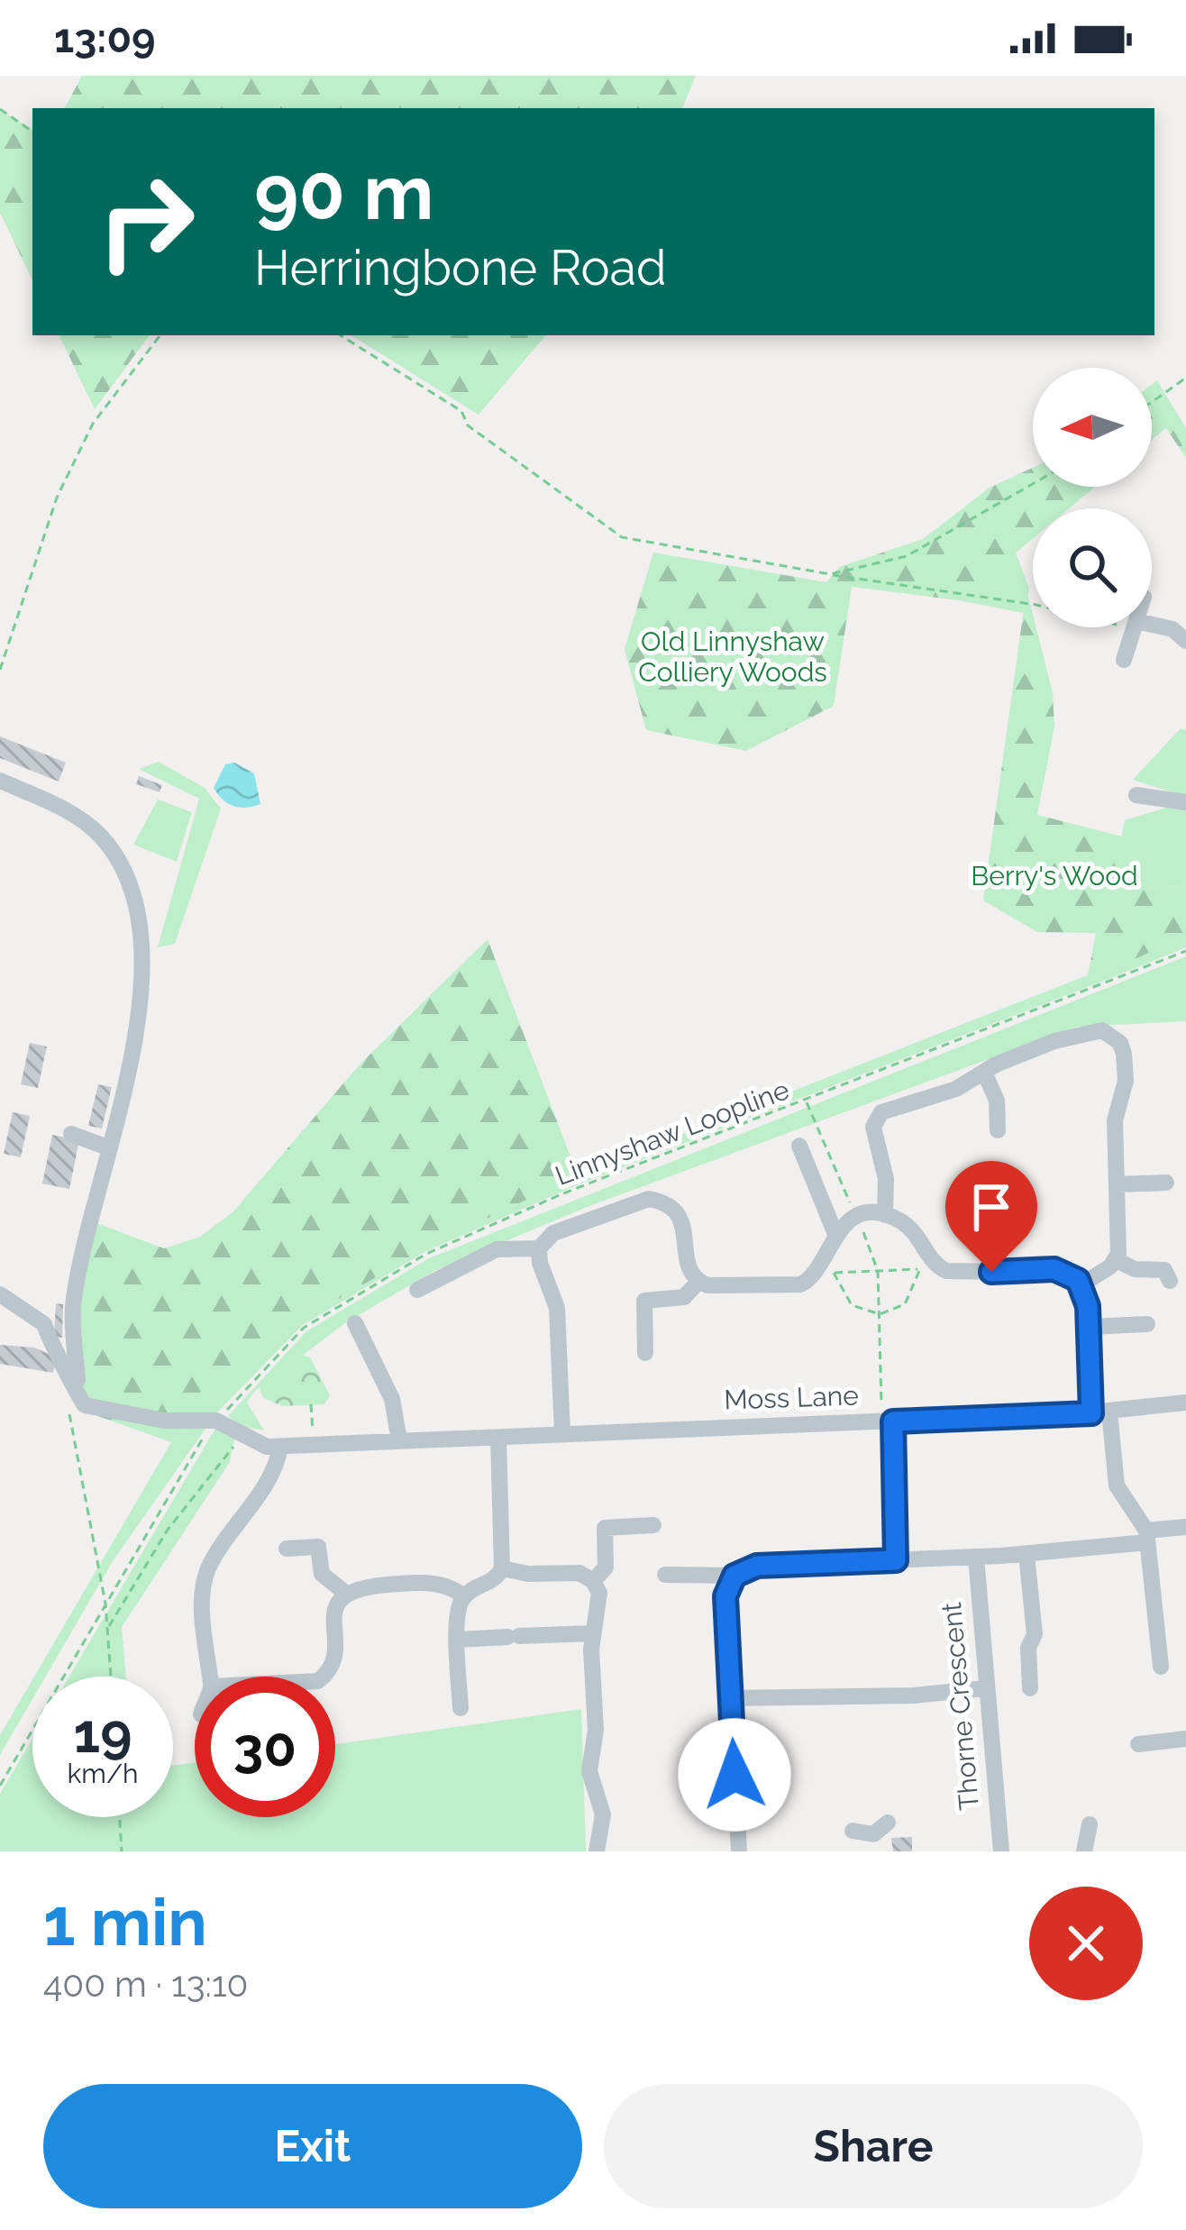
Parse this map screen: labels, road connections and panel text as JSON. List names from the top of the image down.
{
  "streets": {
    "street": ["Moss Lane", "Thorne Crescent"],
    "path": ["Linnyshaw Loopline"]
  },
  "crossings": [
    ["Linnyshaw Loopline", "Moss Lane"]
  ],
  "parks": ["Old Linnyshaw Colliery Woods", "Berry's Wood"],
  "north": "left",
  "page": {
    "status": "13:09",
    "turn": ["90 m", "Herringbone Road"],
    "speed": "19 km/h",
    "limit": "30",
    "heading": ["1 min", "400 m · 13:10"],
    "buttons": ["Exit", "Share"]
  }
}
